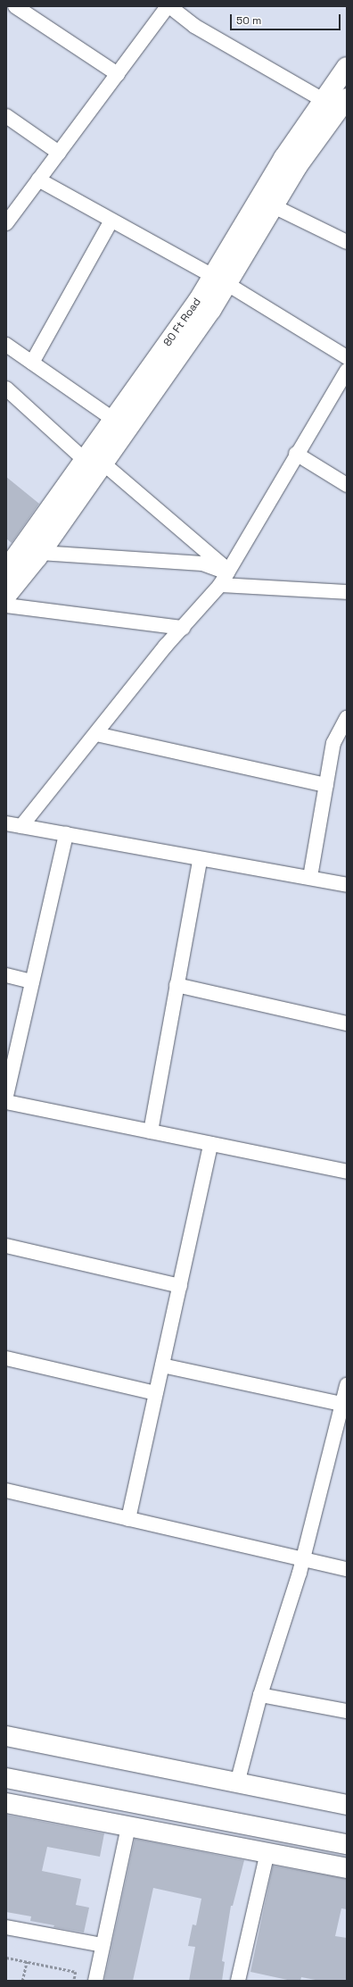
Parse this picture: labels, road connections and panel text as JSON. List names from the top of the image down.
{
  "streets": {
    "main road": ["80 Ft Road"]
  },
  "scale_bar": "50 m"
}
